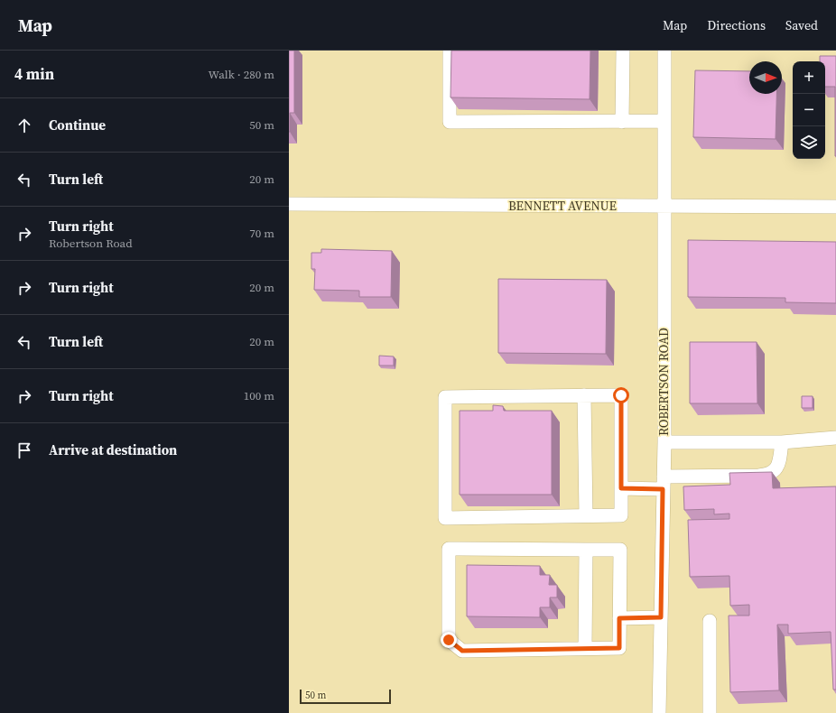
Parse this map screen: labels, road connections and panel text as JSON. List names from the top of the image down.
{
  "streets": {
    "street": ["BENNETT AVENUE", "ROBERTSON ROAD"]
  },
  "crossings": [
    ["BENNETT AVENUE", "ROBERTSON ROAD"]
  ],
  "scale_bar": "50 m",
  "north": "right",
  "page": {
    "header": "Map",
    "nav": ["Map", "Directions", "Saved"],
    "heading": ["4 min", "Walk · 280 m"],
    "map_buttons": ["+", "−"],
    "list": [
      ["Continue", "50 m"],
      ["Turn left", "20 m"],
      ["Turn right", "Robertson Road", "70 m"],
      ["Turn right", "20 m"],
      ["Turn left", "20 m"],
      ["Turn right", "100 m"],
      "Arrive at destination"
    ],
    "scale": "50 m"
  }
}
